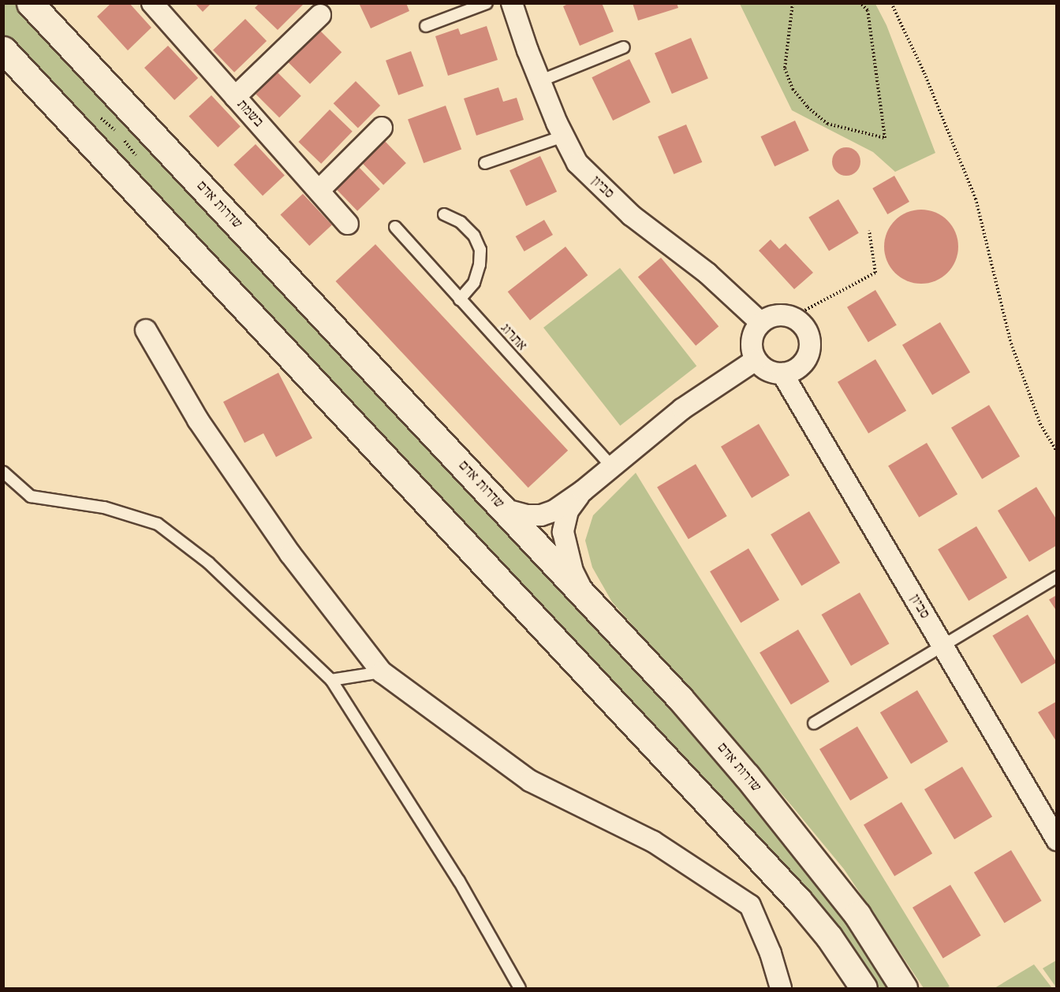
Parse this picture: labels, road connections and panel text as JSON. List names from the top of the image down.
{
  "streets": {
    "street": ["בשמת", "סביון", "שדרות אדם"],
    "lane": ["אתרוג"]
  }
}
